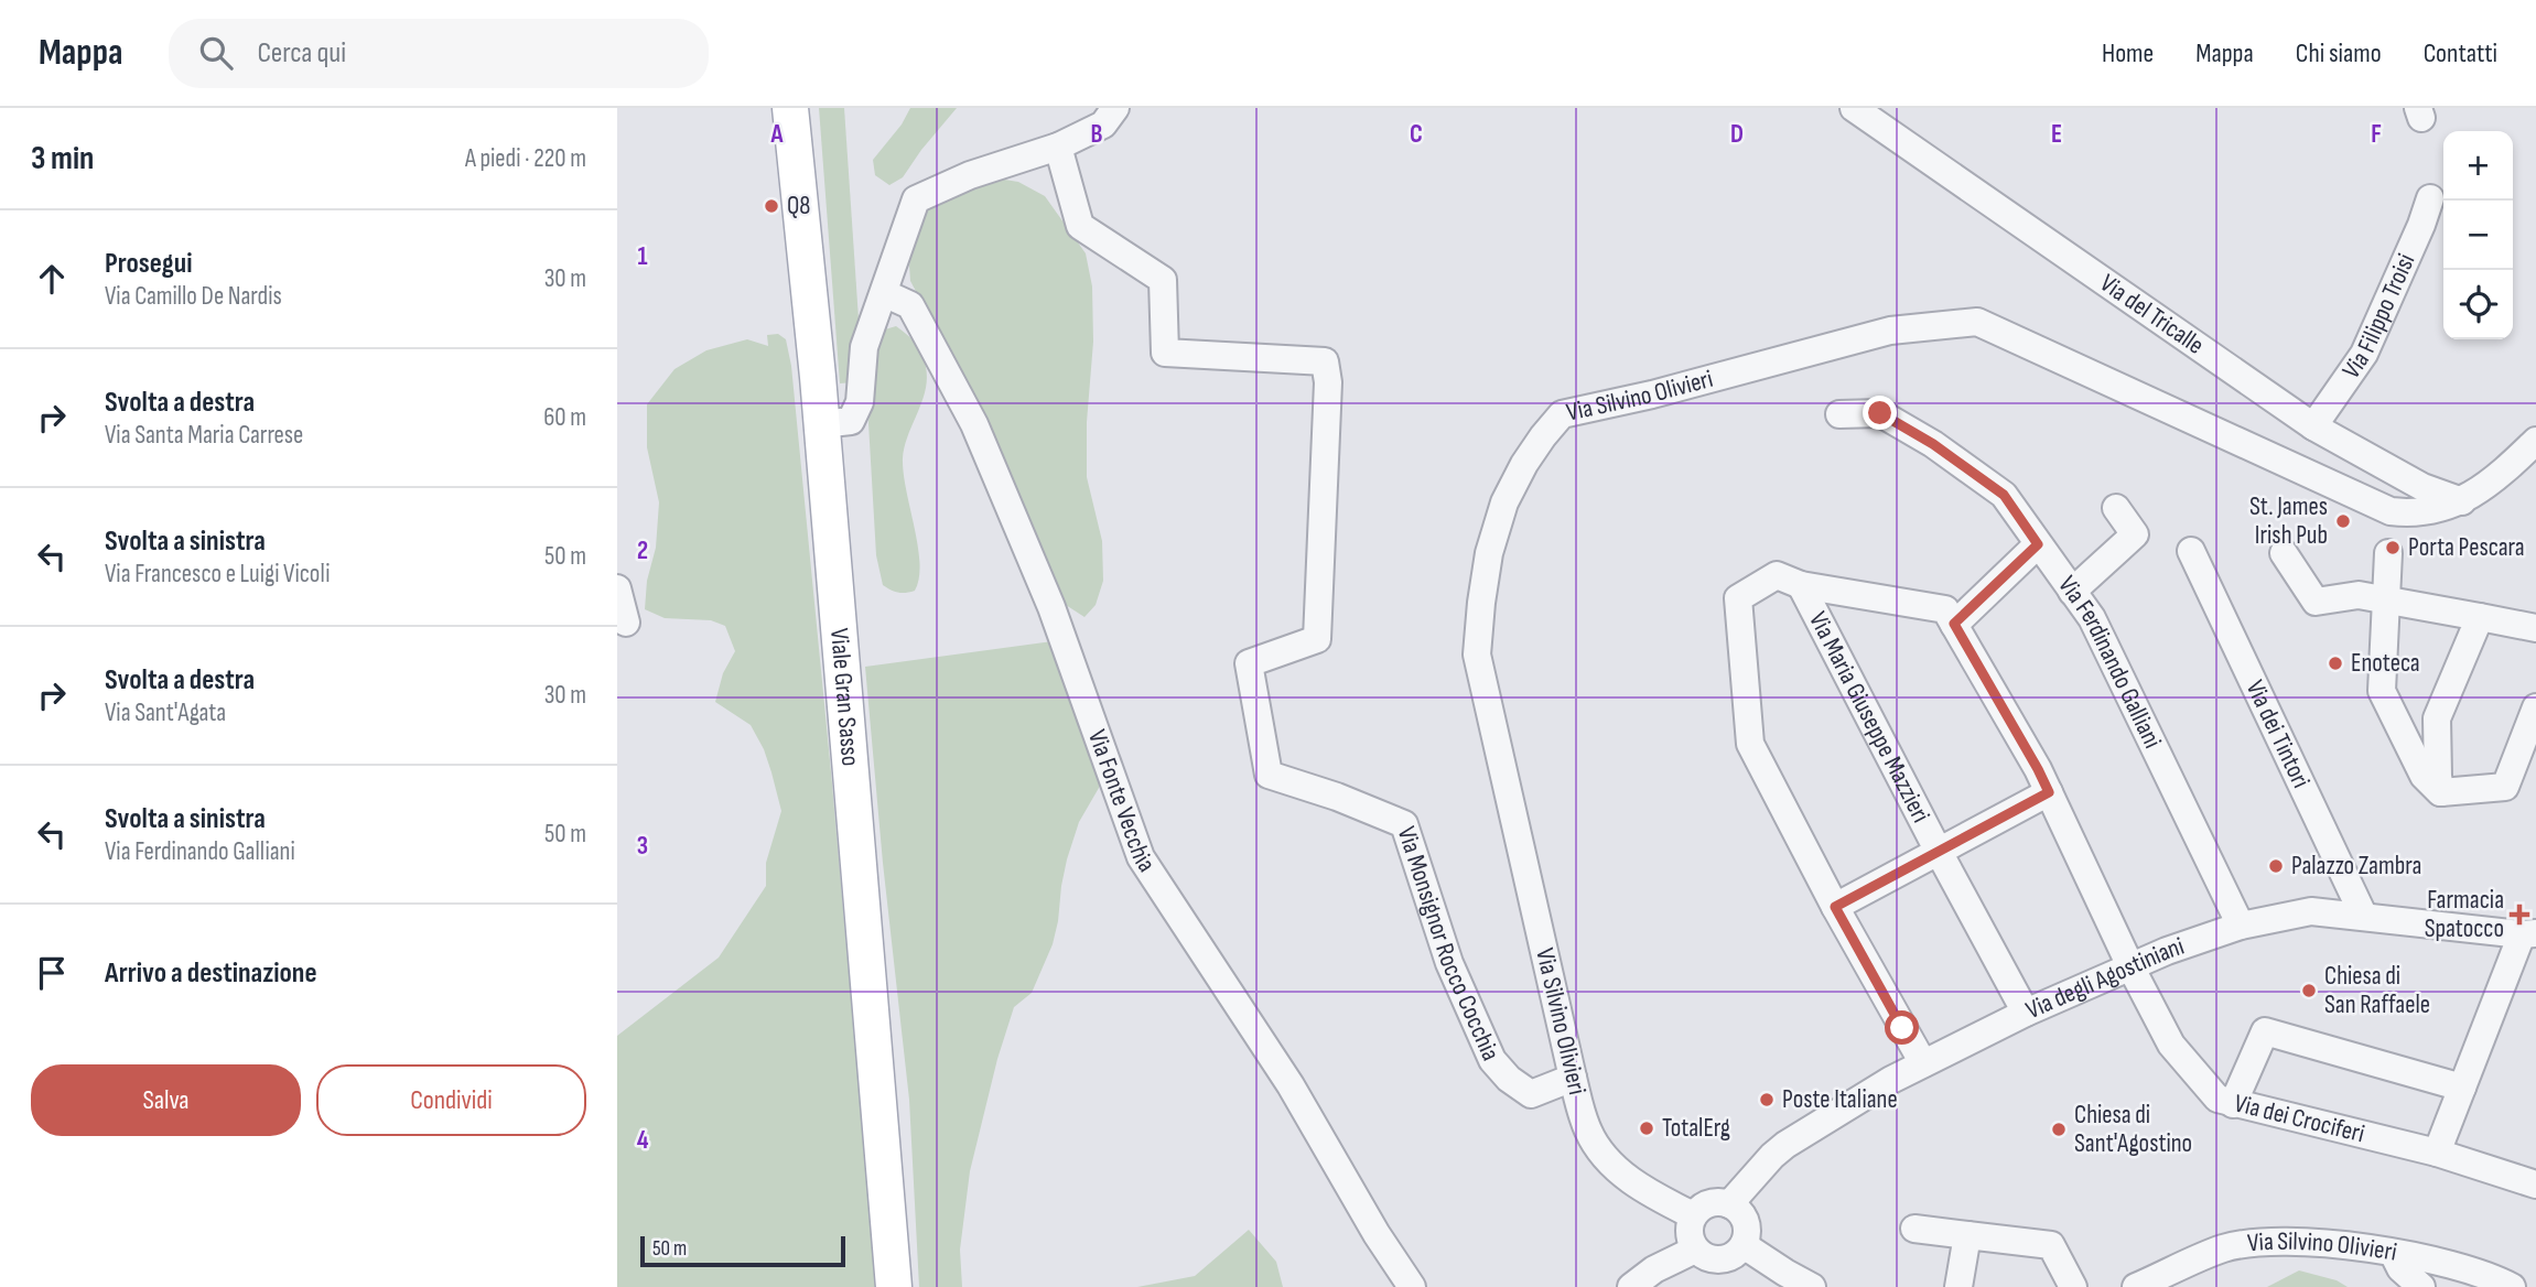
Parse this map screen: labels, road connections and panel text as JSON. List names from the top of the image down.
{
  "streets": {
    "main road": ["Viale Gran Sasso"],
    "street": [
      "Via del Tricalle",
      "Via Filippo Troisi",
      "Via Silvino Olivieri",
      "Via Ferdinando Galliani",
      "Via Maria Giuseppe Mazzieri",
      "Via dei Tintori",
      "Via Fonte Vecchia",
      "Via Monsignor Rocco Cocchia",
      "Via degli Agostiniani",
      "Via dei Crociferi"
    ]
  },
  "crossings": [
    ["Via del Tricalle", "Via Filippo Troisi"],
    ["Via del Tricalle", "Via Silvino Olivieri"],
    ["Via Silvino Olivieri", "Via Monsignor Rocco Cocchia"],
    ["Via Silvino Olivieri", "Via degli Agostiniani"],
    ["Via Ferdinando Galliani", "Via degli Agostiniani"],
    ["Via Maria Giuseppe Mazzieri", "Via degli Agostiniani"],
    ["Via dei Tintori", "Via degli Agostiniani"],
    ["Via degli Agostiniani", "Via dei Crociferi"]
  ],
  "places": {
    "other": [
      "Q8",
      "St. James Irish Pub",
      "Porta Pescara",
      "Enoteca",
      "Palazzo Zambra",
      "Chiesa di San Raffaele",
      "Poste Italiane",
      "TotalErg",
      "Chiesa di Sant'Agostino"
    ],
    "health": ["Farmacia Spatocco"]
  },
  "scale_bar": "50 m",
  "page": {
    "header": "Mappa",
    "search": "Cerca qui",
    "nav": [
      "Home",
      "Mappa",
      "Chi siamo",
      "Contatti"
    ],
    "heading": ["3 min", "A piedi · 220 m"],
    "map_buttons": ["+", "−"],
    "list": [
      ["Prosegui", "Via Camillo De Nardis", "30 m"],
      ["Svolta a destra", "Via Santa Maria Carrese", "60 m"],
      ["Svolta a sinistra", "Via Francesco e Luigi Vicoli", "50 m"],
      ["Svolta a destra", "Via Sant'Agata", "30 m"],
      ["Svolta a sinistra", "Via Ferdinando Galliani", "50 m"],
      "Arrivo a destinazione"
    ],
    "buttons": ["Salva", "Condividi"],
    "scale": "50 m"
  },
  "grid": {
    "columns": [
      "A",
      "B",
      "C",
      "D",
      "E",
      "F"
    ],
    "rows": [
      "1",
      "2",
      "3",
      "4"
    ]
  }
}
